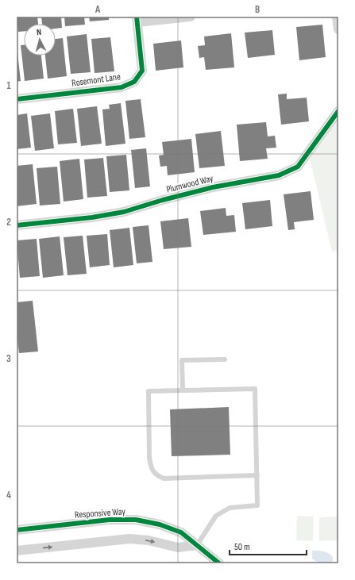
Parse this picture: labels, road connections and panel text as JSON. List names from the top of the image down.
{
  "streets": {
    "street": ["Rosemont Lane", "Plumwood Way", "Responsive Way"]
  },
  "scale_bar": "50 m",
  "north": "top",
  "grid": {
    "columns": ["A", "B"],
    "rows": [
      "1",
      "2",
      "3",
      "4"
    ]
  }
}
